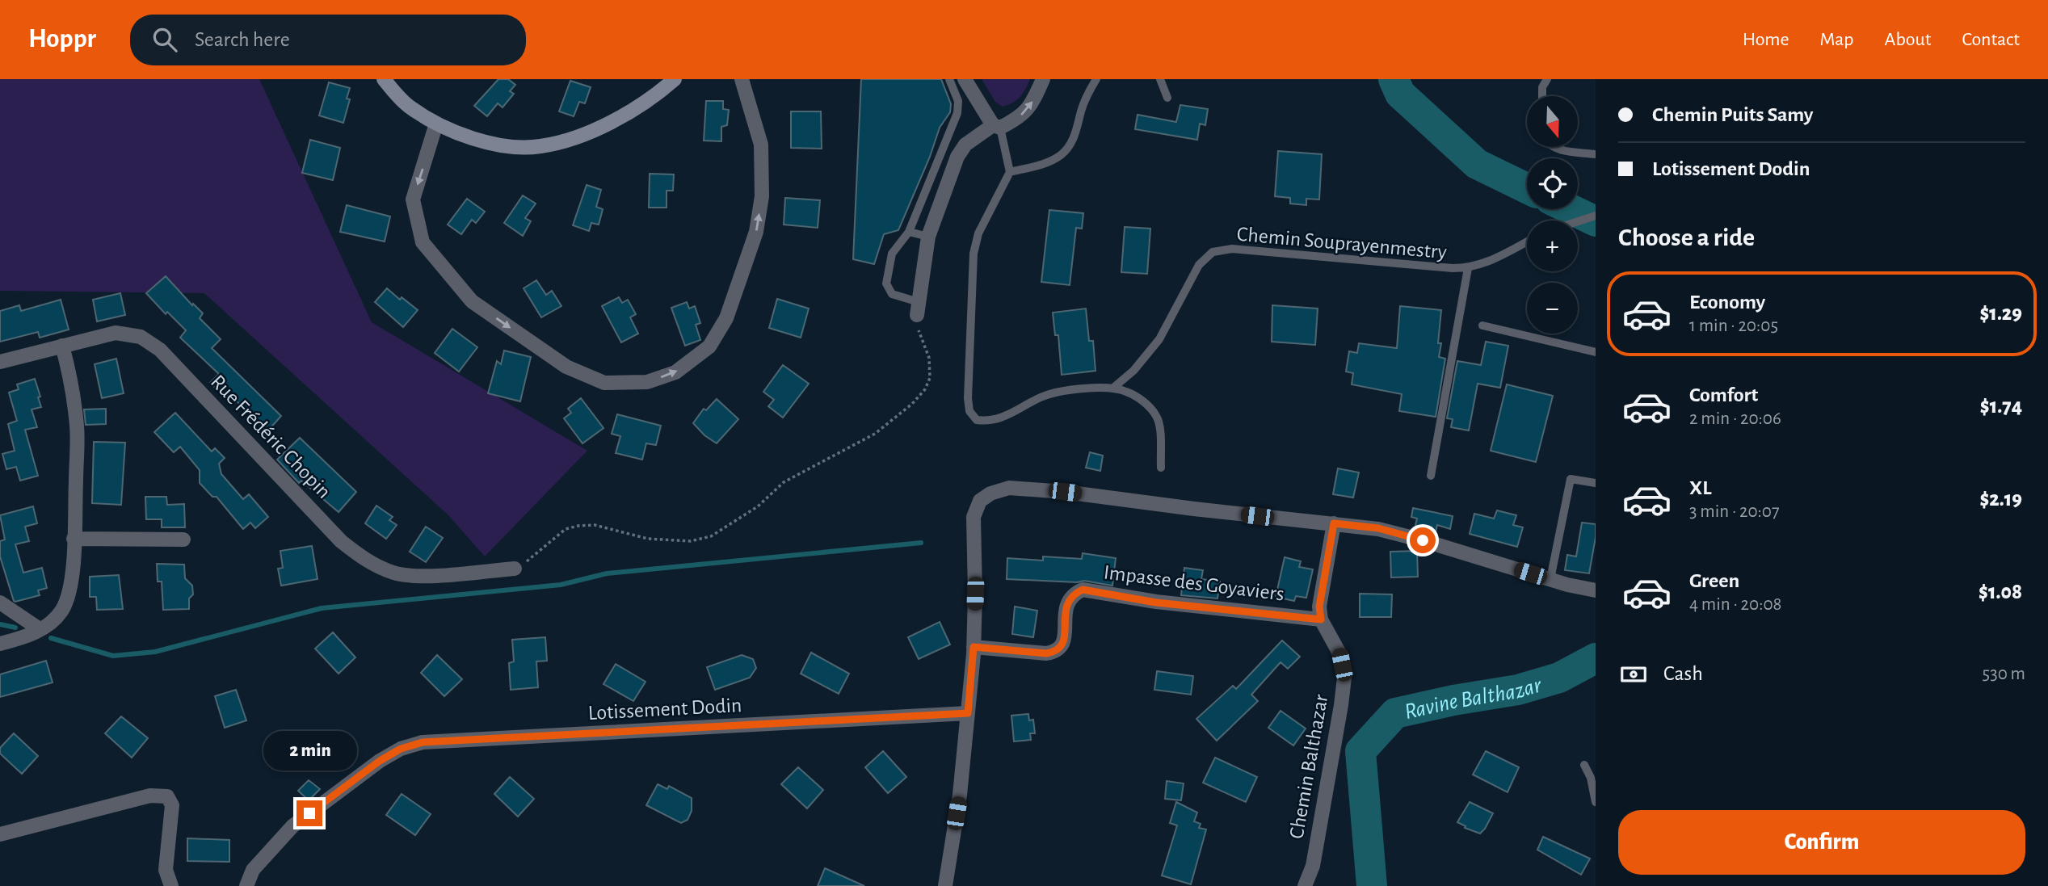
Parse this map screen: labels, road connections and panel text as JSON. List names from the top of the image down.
{
  "streets": {
    "street": [
      "Rue Frédéric Chopin",
      "Impasse des Goyaviers",
      "Lotissement Dodin",
      "Chemin Balthazar"
    ],
    "lane": ["Chemin Souprayenmestry"]
  },
  "crossings": [
    ["Impasse des Goyaviers", "Chemin Balthazar"]
  ],
  "water": ["Ravine Balthazar"],
  "north": "bottom",
  "page": {
    "header": "Hoppr",
    "search": "Search here",
    "nav": [
      "Home",
      "Map",
      "About",
      "Contact"
    ],
    "banner": ["Chemin Puits Samy", "Lotissement Dodin"],
    "map_buttons": ["+", "−"],
    "heading": "Choose a ride",
    "list": [
      {
        "name": "Economy",
        "note": "1 min · 20:05",
        "value": "$1.29"
      },
      {
        "name": "Comfort",
        "note": "2 min · 20:06",
        "value": "$1.74"
      },
      {
        "name": "XL",
        "note": "3 min · 20:07",
        "value": "$2.19"
      },
      {
        "name": "Green",
        "note": "4 min · 20:08",
        "value": "$1.08"
      }
    ],
    "pay": ["Cash", "530 m"],
    "bubble": "2 min",
    "buttons": "Confirm"
  }
}
